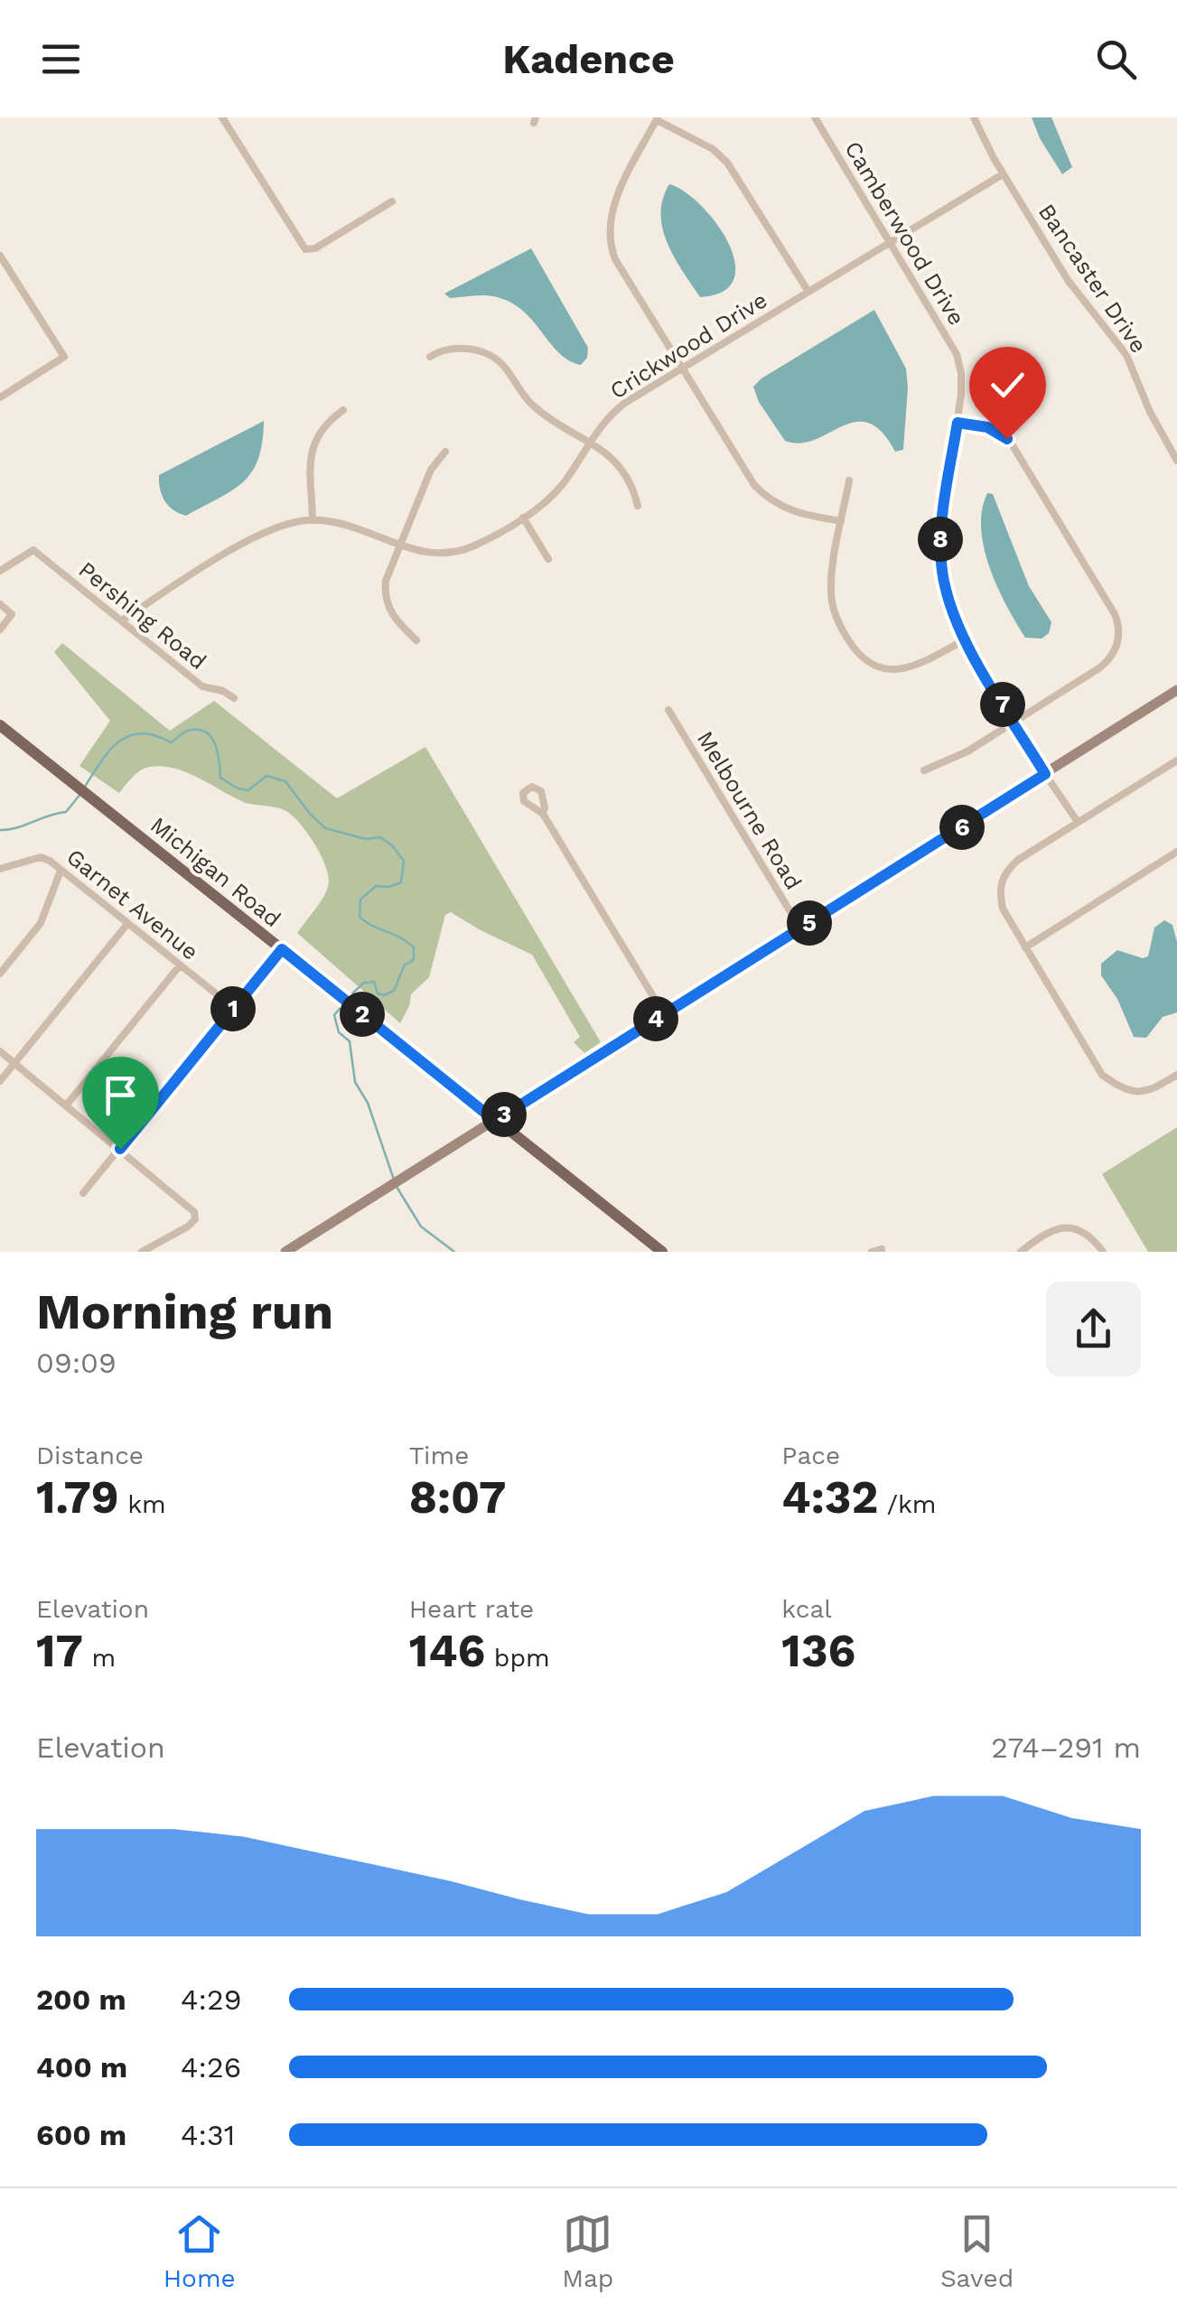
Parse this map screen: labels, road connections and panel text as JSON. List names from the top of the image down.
{
  "streets": {
    "main road": ["Michigan Road"],
    "street": [
      "Camberwood Drive",
      "Bancaster Drive",
      "Crickwood Drive",
      "Pershing Road",
      "Melbourne Road",
      "Garnet Avenue"
    ]
  },
  "crossings": [
    ["Camberwood Drive", "Crickwood Drive"],
    ["Bancaster Drive", "Crickwood Drive"],
    ["Crickwood Drive", "Pershing Road"]
  ],
  "page": {
    "header": "Kadence",
    "pins": [
      "8",
      "7",
      "6",
      "5",
      "1",
      "2",
      "4",
      "3"
    ],
    "heading": ["Morning run", "09:09"],
    "stats": [
      ["Distance", "1.79 km"],
      ["Time", "8:07"],
      ["Pace", "4:32 /km"],
      ["Elevation", "17 m"],
      ["Heart rate", "146 bpm"],
      ["kcal", "136"]
    ],
    "chart": ["Elevation", "274–291 m"],
    "list": [
      {
        "name": "200 m",
        "note": "4:29"
      },
      {
        "name": "400 m",
        "note": "4:26"
      },
      {
        "name": "600 m",
        "note": "4:31"
      }
    ],
    "tabs": ["Home", "Map", "Saved"]
  }
}
